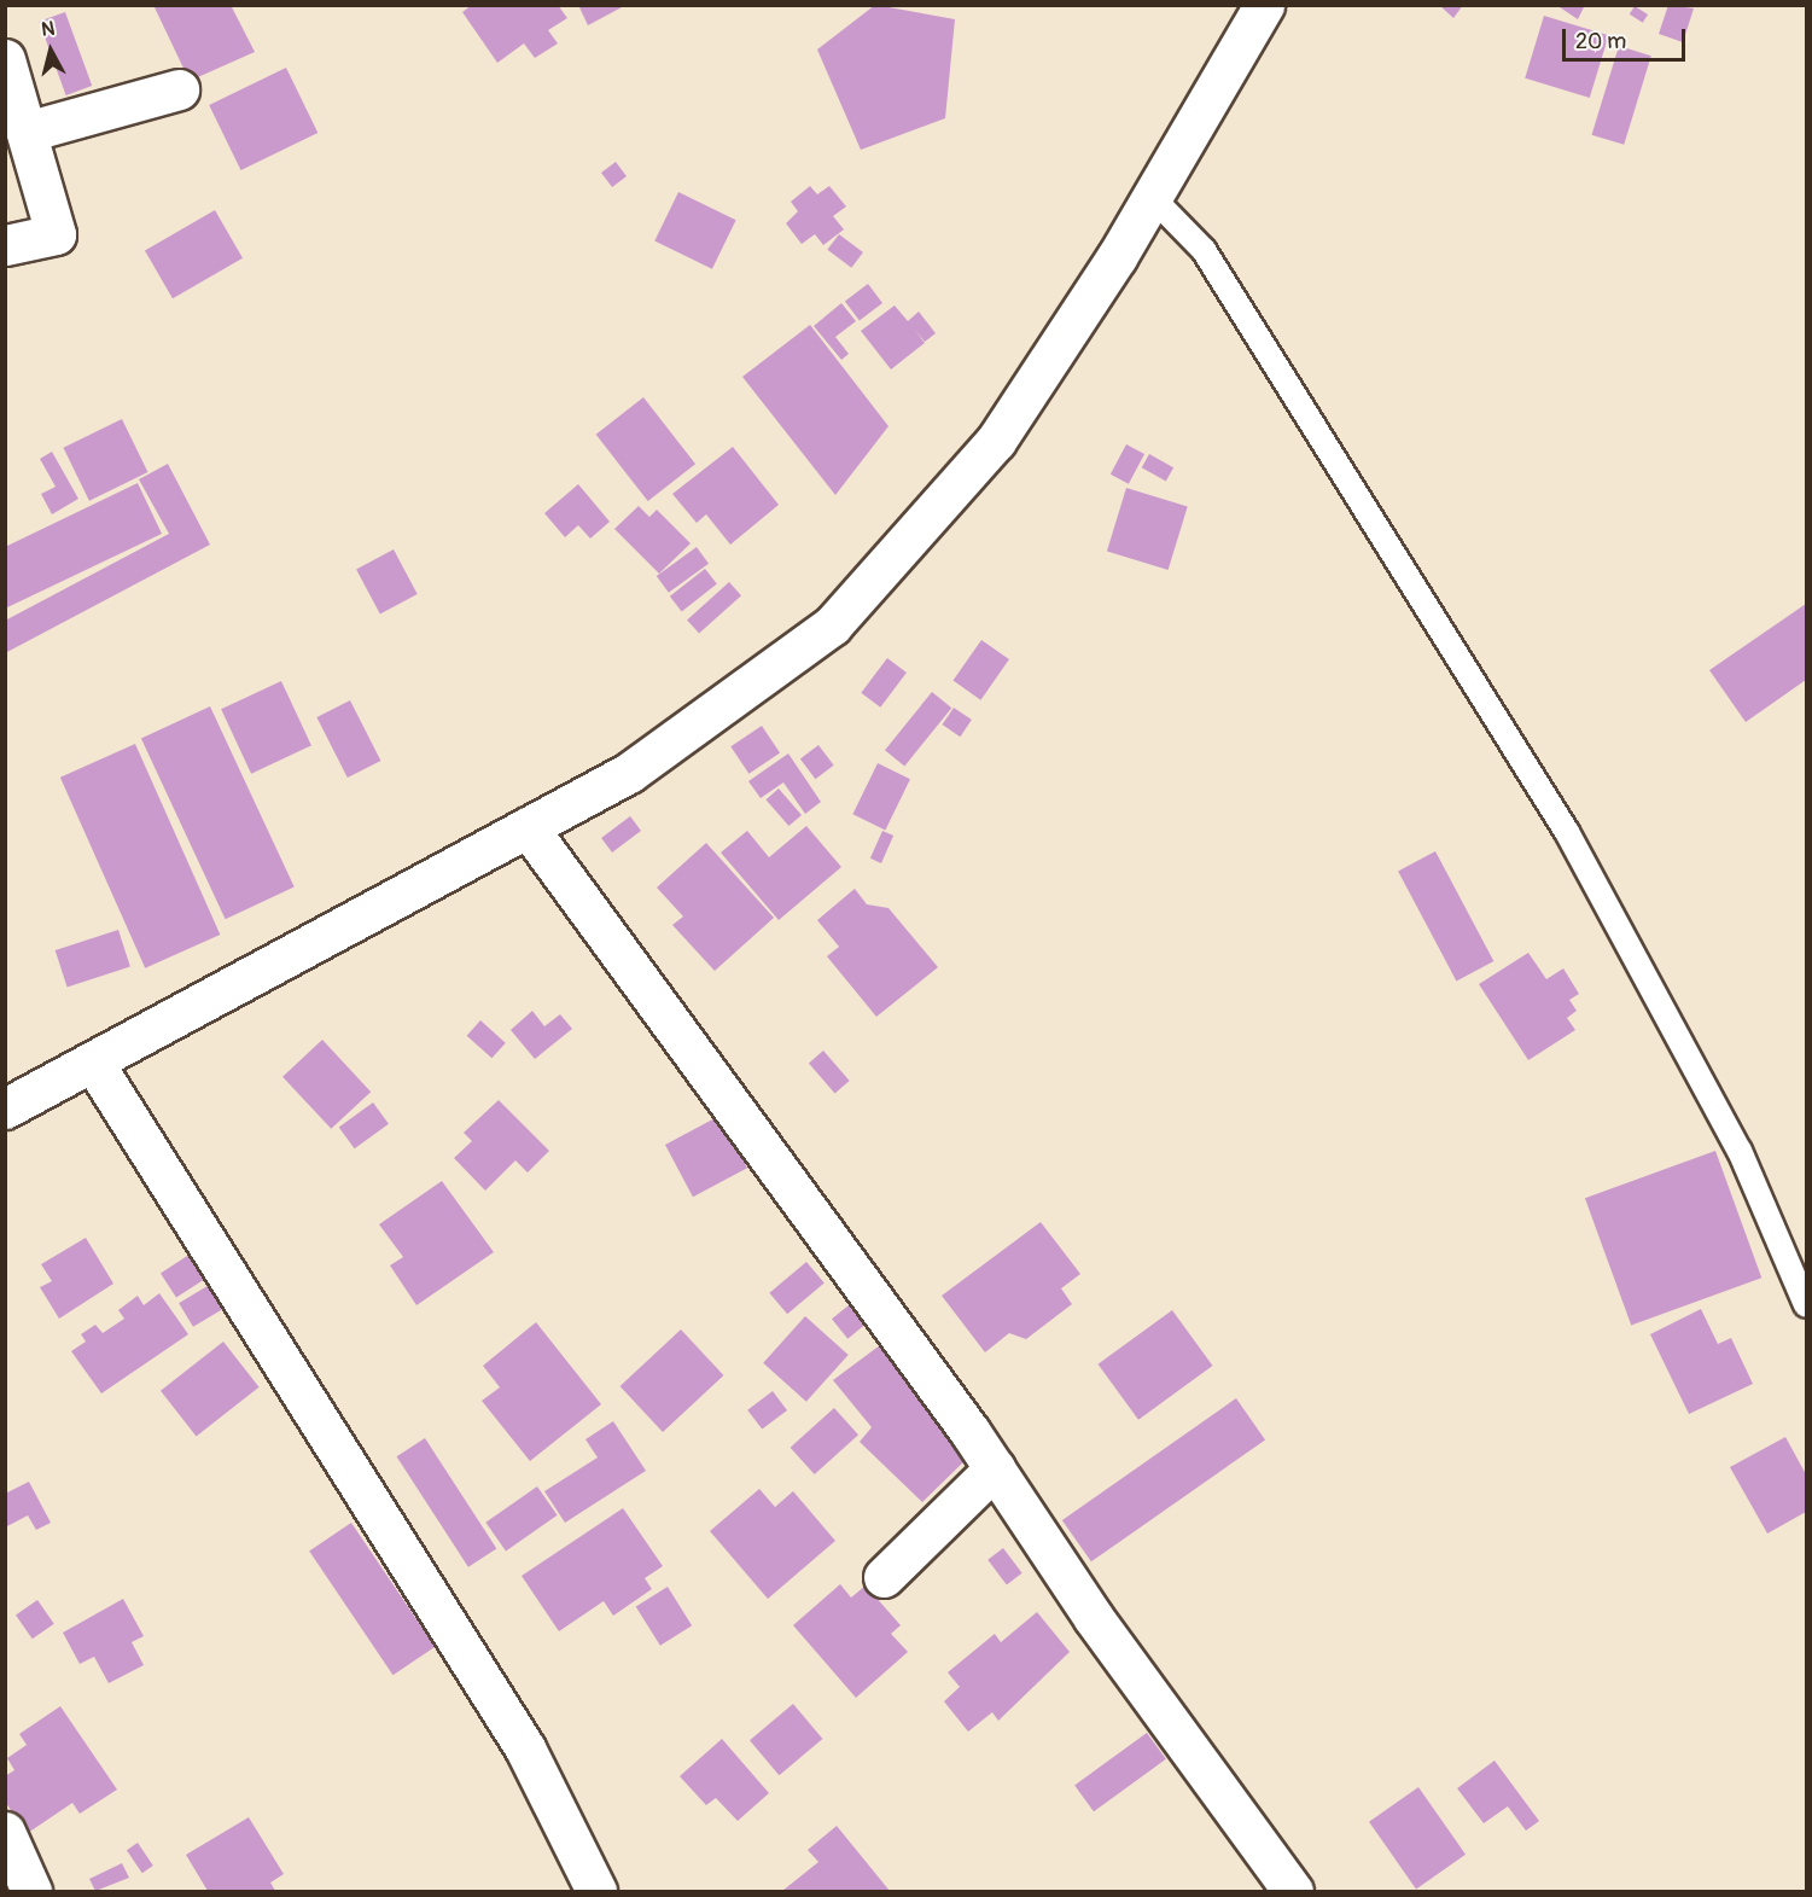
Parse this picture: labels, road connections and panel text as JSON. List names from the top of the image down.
{
  "scale_bar": "20 m",
  "north": "top"
}
